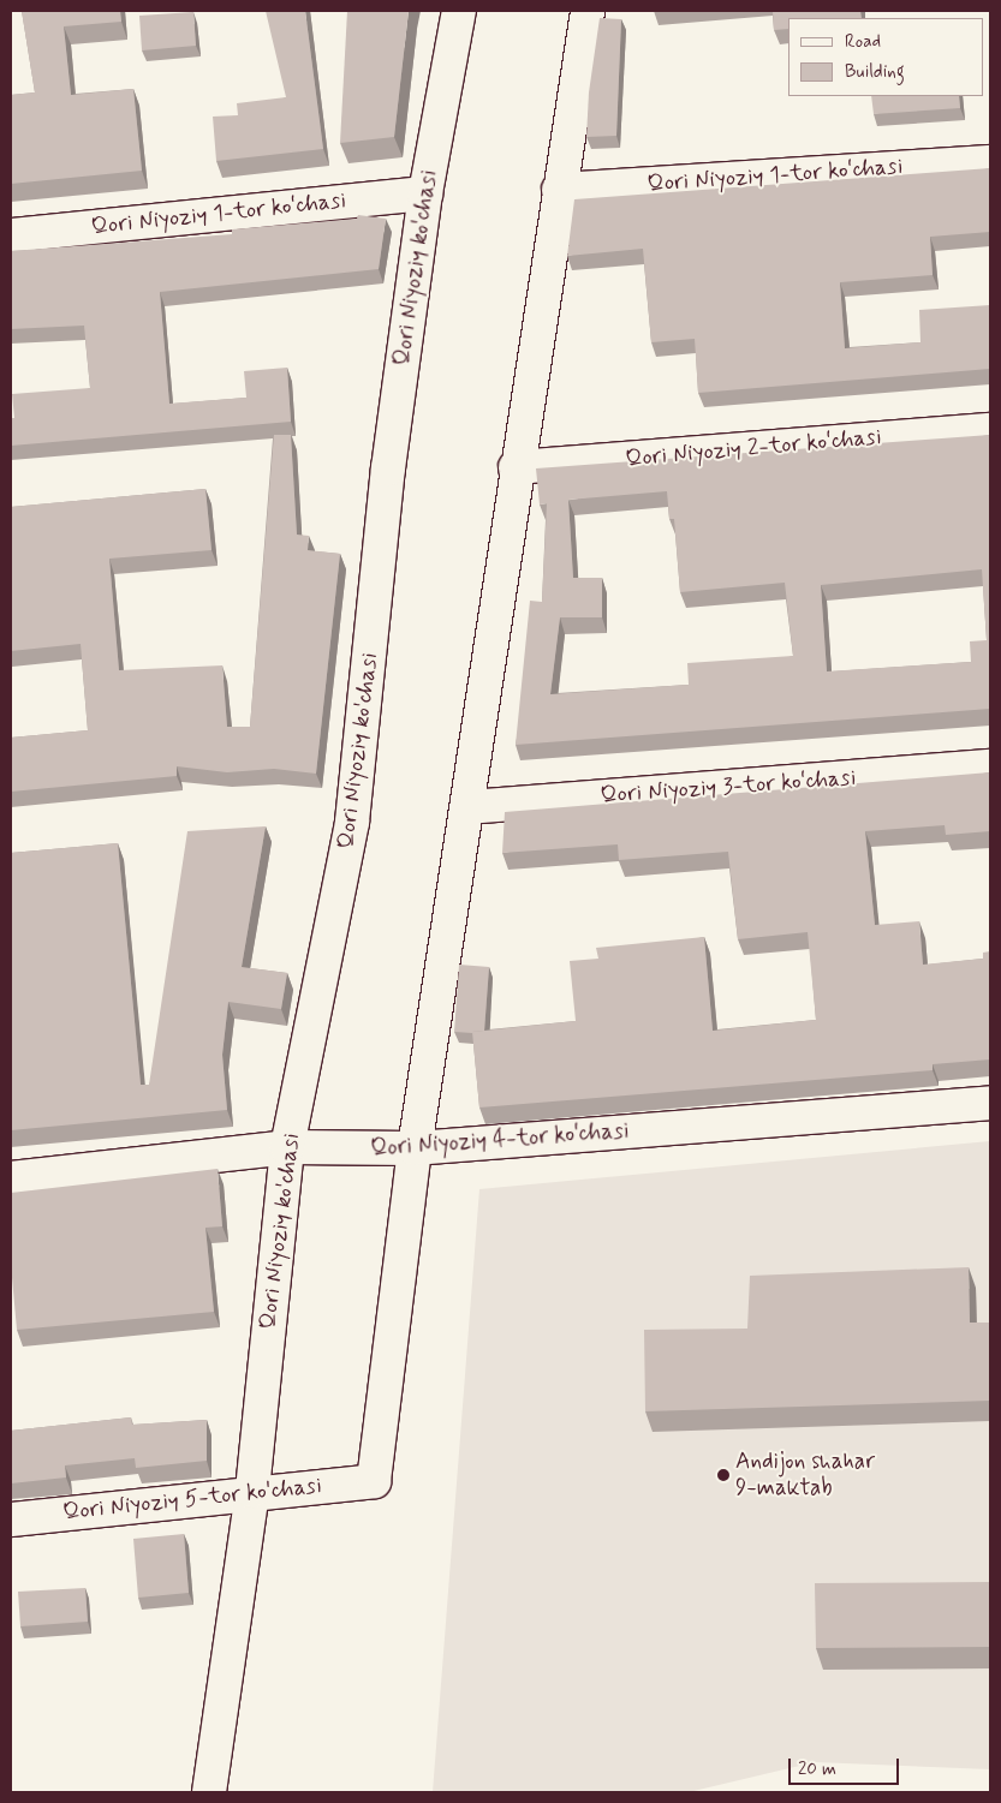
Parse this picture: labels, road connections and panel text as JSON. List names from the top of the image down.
{
  "streets": {
    "street": [
      "Qori Niyoziy 1-tor koʻchasi",
      "Qori Niyoziy ko'chasi",
      "Qori Niyoziy 2-tor koʻchasi",
      "Qori Niyoziy 3-tor koʻchasi",
      "Qori Niyoziy 4-tor koʻchasi",
      "Qori Niyoziy 5-tor ko'chasi"
    ]
  },
  "crossings": [
    ["Qori Niyoziy 1-tor koʻchasi", "Qori Niyoziy ko'chasi"],
    ["Qori Niyoziy ko'chasi", "Qori Niyoziy 4-tor koʻchasi"],
    ["Qori Niyoziy ko'chasi", "Qori Niyoziy 5-tor ko'chasi"],
    ["Qori Niyoziy 4-tor koʻchasi", "Qori Niyoziy 5-tor ko'chasi"]
  ],
  "places": ["Andijon shahar 9-maktab"],
  "legend": ["Road", "Building"],
  "scale_bar": "20 m"
}
